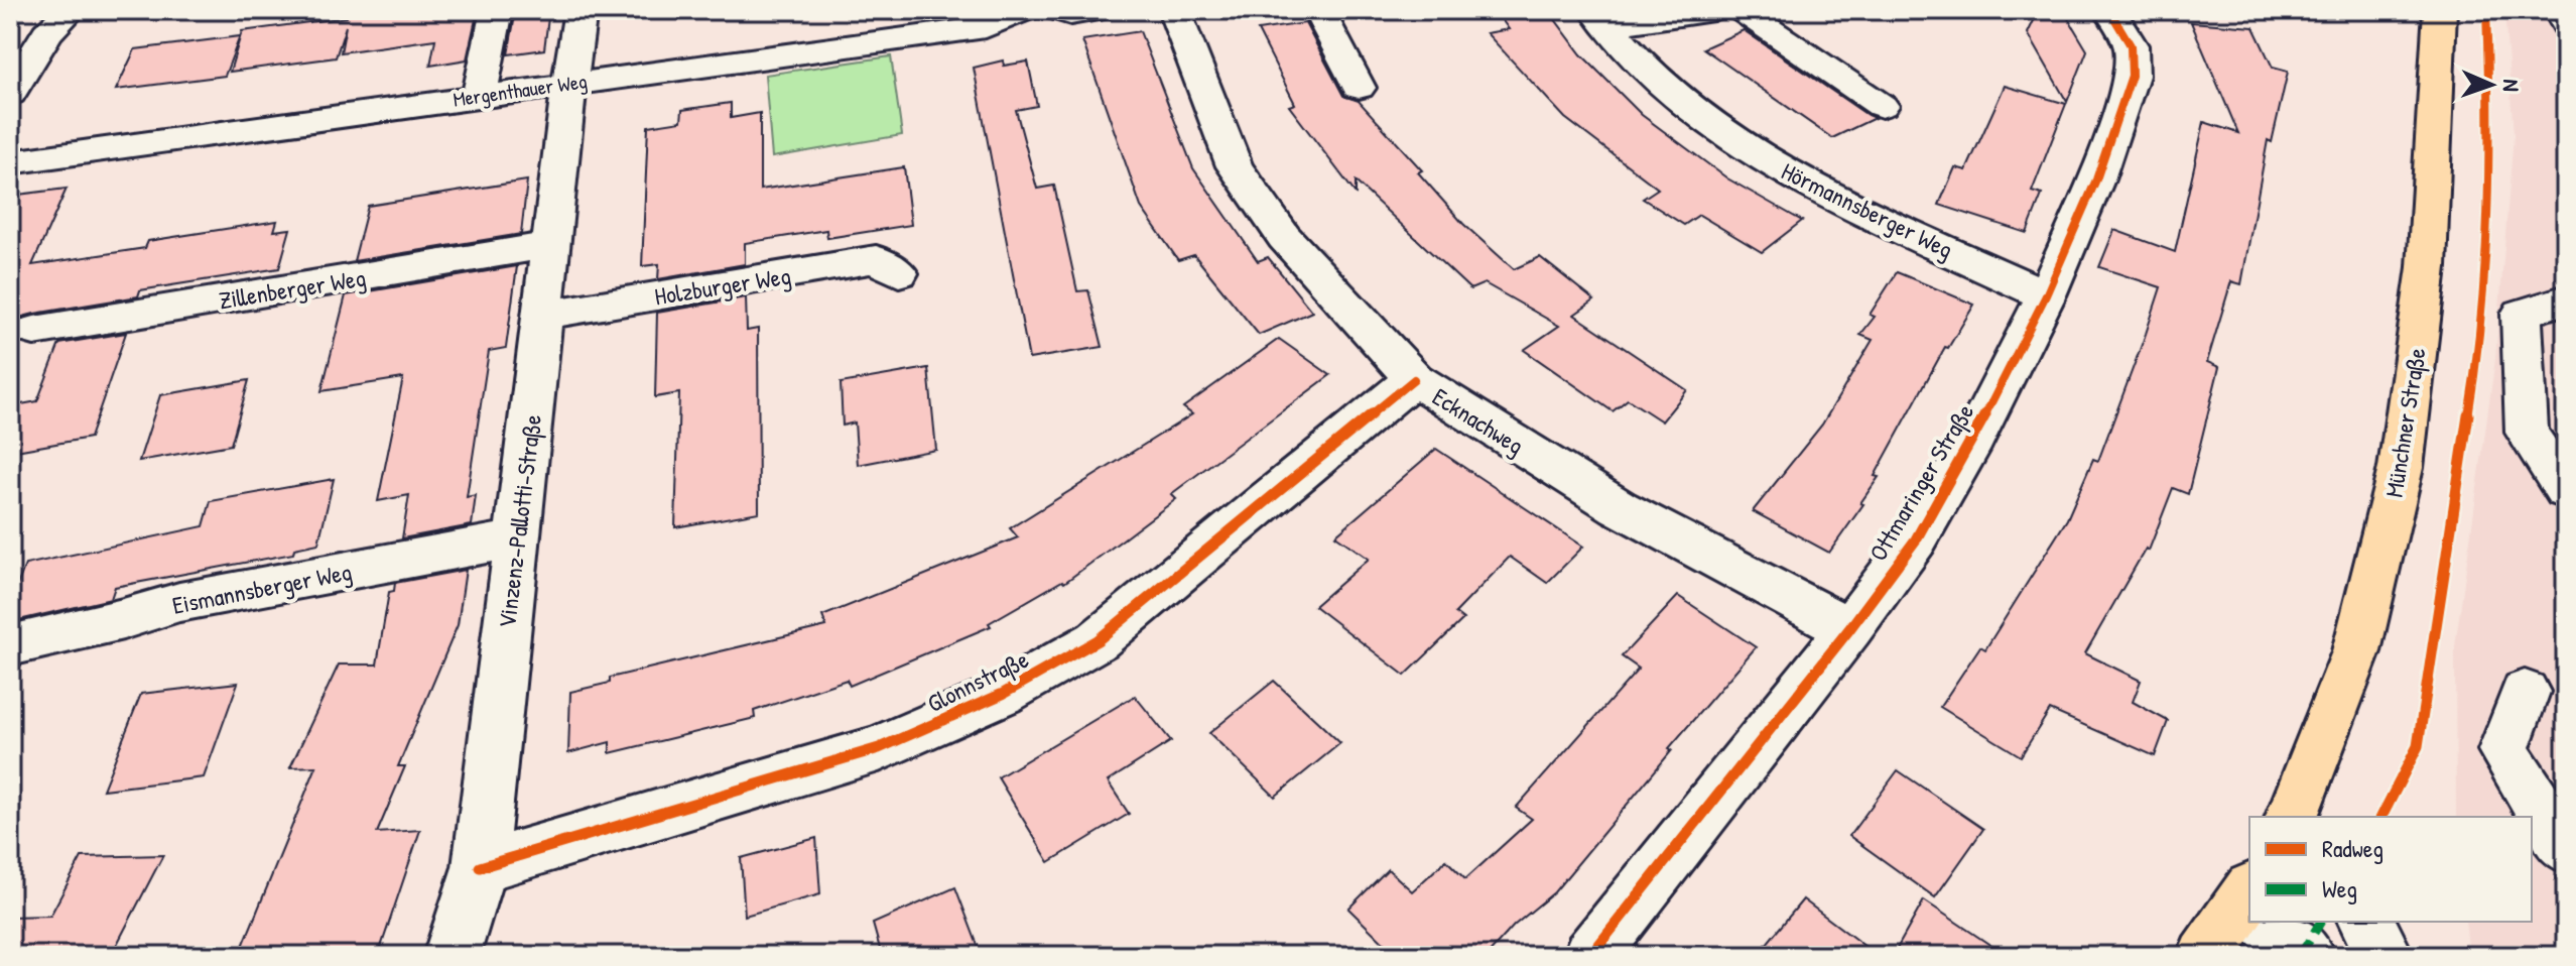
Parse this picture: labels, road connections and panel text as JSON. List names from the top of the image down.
{
  "streets": {
    "main road": ["Münchner Straße"],
    "street": [
      "Mergenthauer Weg",
      "Hörmannsberger Weg",
      "Holzburger Weg",
      "Zillenberger Weg",
      "Ecknachweg",
      "Ottmaringer Straße",
      "Vinzenz-Pallotti-Straße",
      "Eismannsberger Weg",
      "Glonnstraße"
    ]
  },
  "crossings": [
    ["Mergenthauer Weg", "Vinzenz-Pallotti-Straße"],
    ["Hörmannsberger Weg", "Ottmaringer Straße"],
    ["Holzburger Weg", "Vinzenz-Pallotti-Straße"],
    ["Zillenberger Weg", "Vinzenz-Pallotti-Straße"],
    ["Ecknachweg", "Ottmaringer Straße"],
    ["Ecknachweg", "Glonnstraße"],
    ["Vinzenz-Pallotti-Straße", "Eismannsberger Weg"],
    ["Vinzenz-Pallotti-Straße", "Glonnstraße"]
  ],
  "legend": ["Radweg", "Weg"],
  "north": "right"
}
